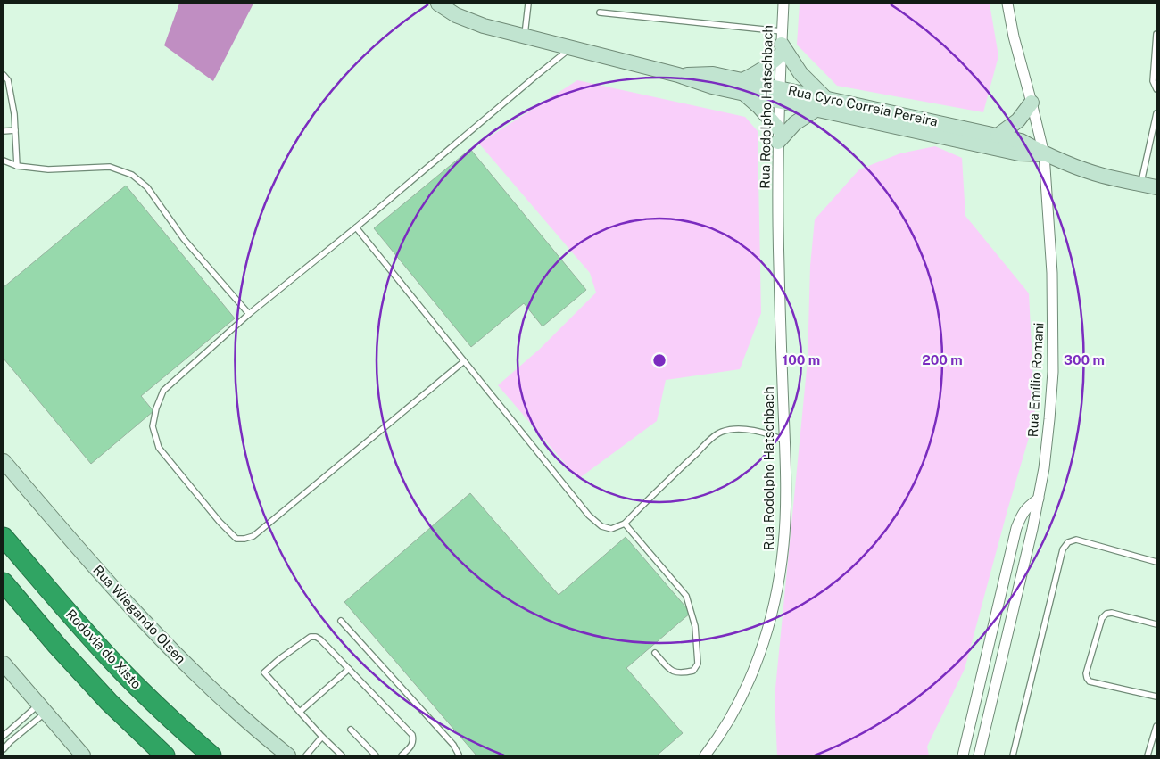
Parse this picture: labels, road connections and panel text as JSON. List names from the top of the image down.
{
  "streets": {
    "highway": ["Rodovia do Xisto"],
    "street": [
      "Rua Cyro Correia Pereira",
      "Rua Rodolpho Hatschbach",
      "Rua Emílio Romani",
      "Rua Wiegando Olsen"
    ]
  },
  "crossings": [
    ["Rua Cyro Correia Pereira", "Rua Rodolpho Hatschbach"],
    ["Rua Cyro Correia Pereira", "Rua Emílio Romani"]
  ],
  "rings": ["100 m", "200 m", "300 m"]
}
